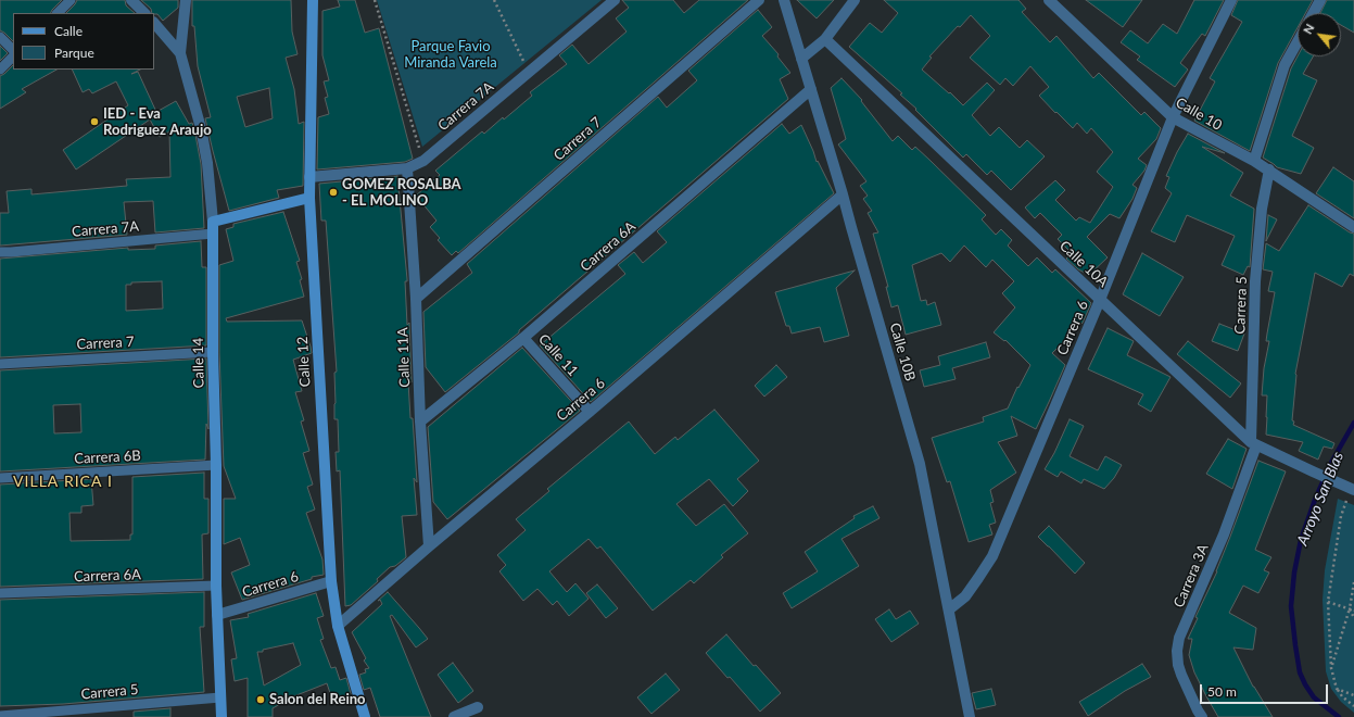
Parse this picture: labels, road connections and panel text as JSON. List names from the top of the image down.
{
  "streets": {
    "street": [
      "Carrera 7A",
      "Calle 10",
      "Carrera 7",
      "Carrera 6A",
      "Calle 10A",
      "Carrera 5",
      "Carrera 6",
      "Calle 10B",
      "Calle 11",
      "Calle 11A",
      "Calle 12",
      "Calle 14",
      "Carrera 3A"
    ],
    "lane": ["Carrera 6B"]
  },
  "crossings": [
    ["Carrera 7A", "Calle 11A"],
    ["Carrera 7A", "Calle 12"],
    ["Carrera 7A", "Calle 14"],
    ["Calle 10", "Carrera 5"],
    ["Calle 10", "Carrera 6"],
    ["Carrera 7", "Calle 11A"],
    ["Carrera 7", "Calle 14"],
    ["Carrera 6A", "Calle 10B"],
    ["Carrera 6A", "Calle 11"],
    ["Carrera 6A", "Calle 11A"],
    ["Carrera 6A", "Calle 14"],
    ["Calle 10A", "Carrera 5"],
    ["Calle 10A", "Carrera 6"],
    ["Calle 10A", "Carrera 3A"],
    ["Carrera 5", "Calle 14"],
    ["Carrera 5", "Carrera 3A"],
    ["Carrera 6", "Calle 10B"],
    ["Carrera 6", "Calle 11"],
    ["Carrera 6", "Calle 11A"],
    ["Carrera 6", "Calle 12"],
    ["Carrera 6", "Calle 14"],
    ["Calle 14", "Carrera 6B"]
  ],
  "districts": ["VILLA RICA I"],
  "water": ["Arroyo San Blas"],
  "parks": ["Parque Favio Miranda Varela"],
  "places": ["IED - Eva Rodriguez Araujo", "GOMEZ ROSALBA - EL MOLINO", "Salon del Reino"],
  "legend": ["Calle", "Parque"],
  "scale_bar": "50 m",
  "north": "top left"
}
